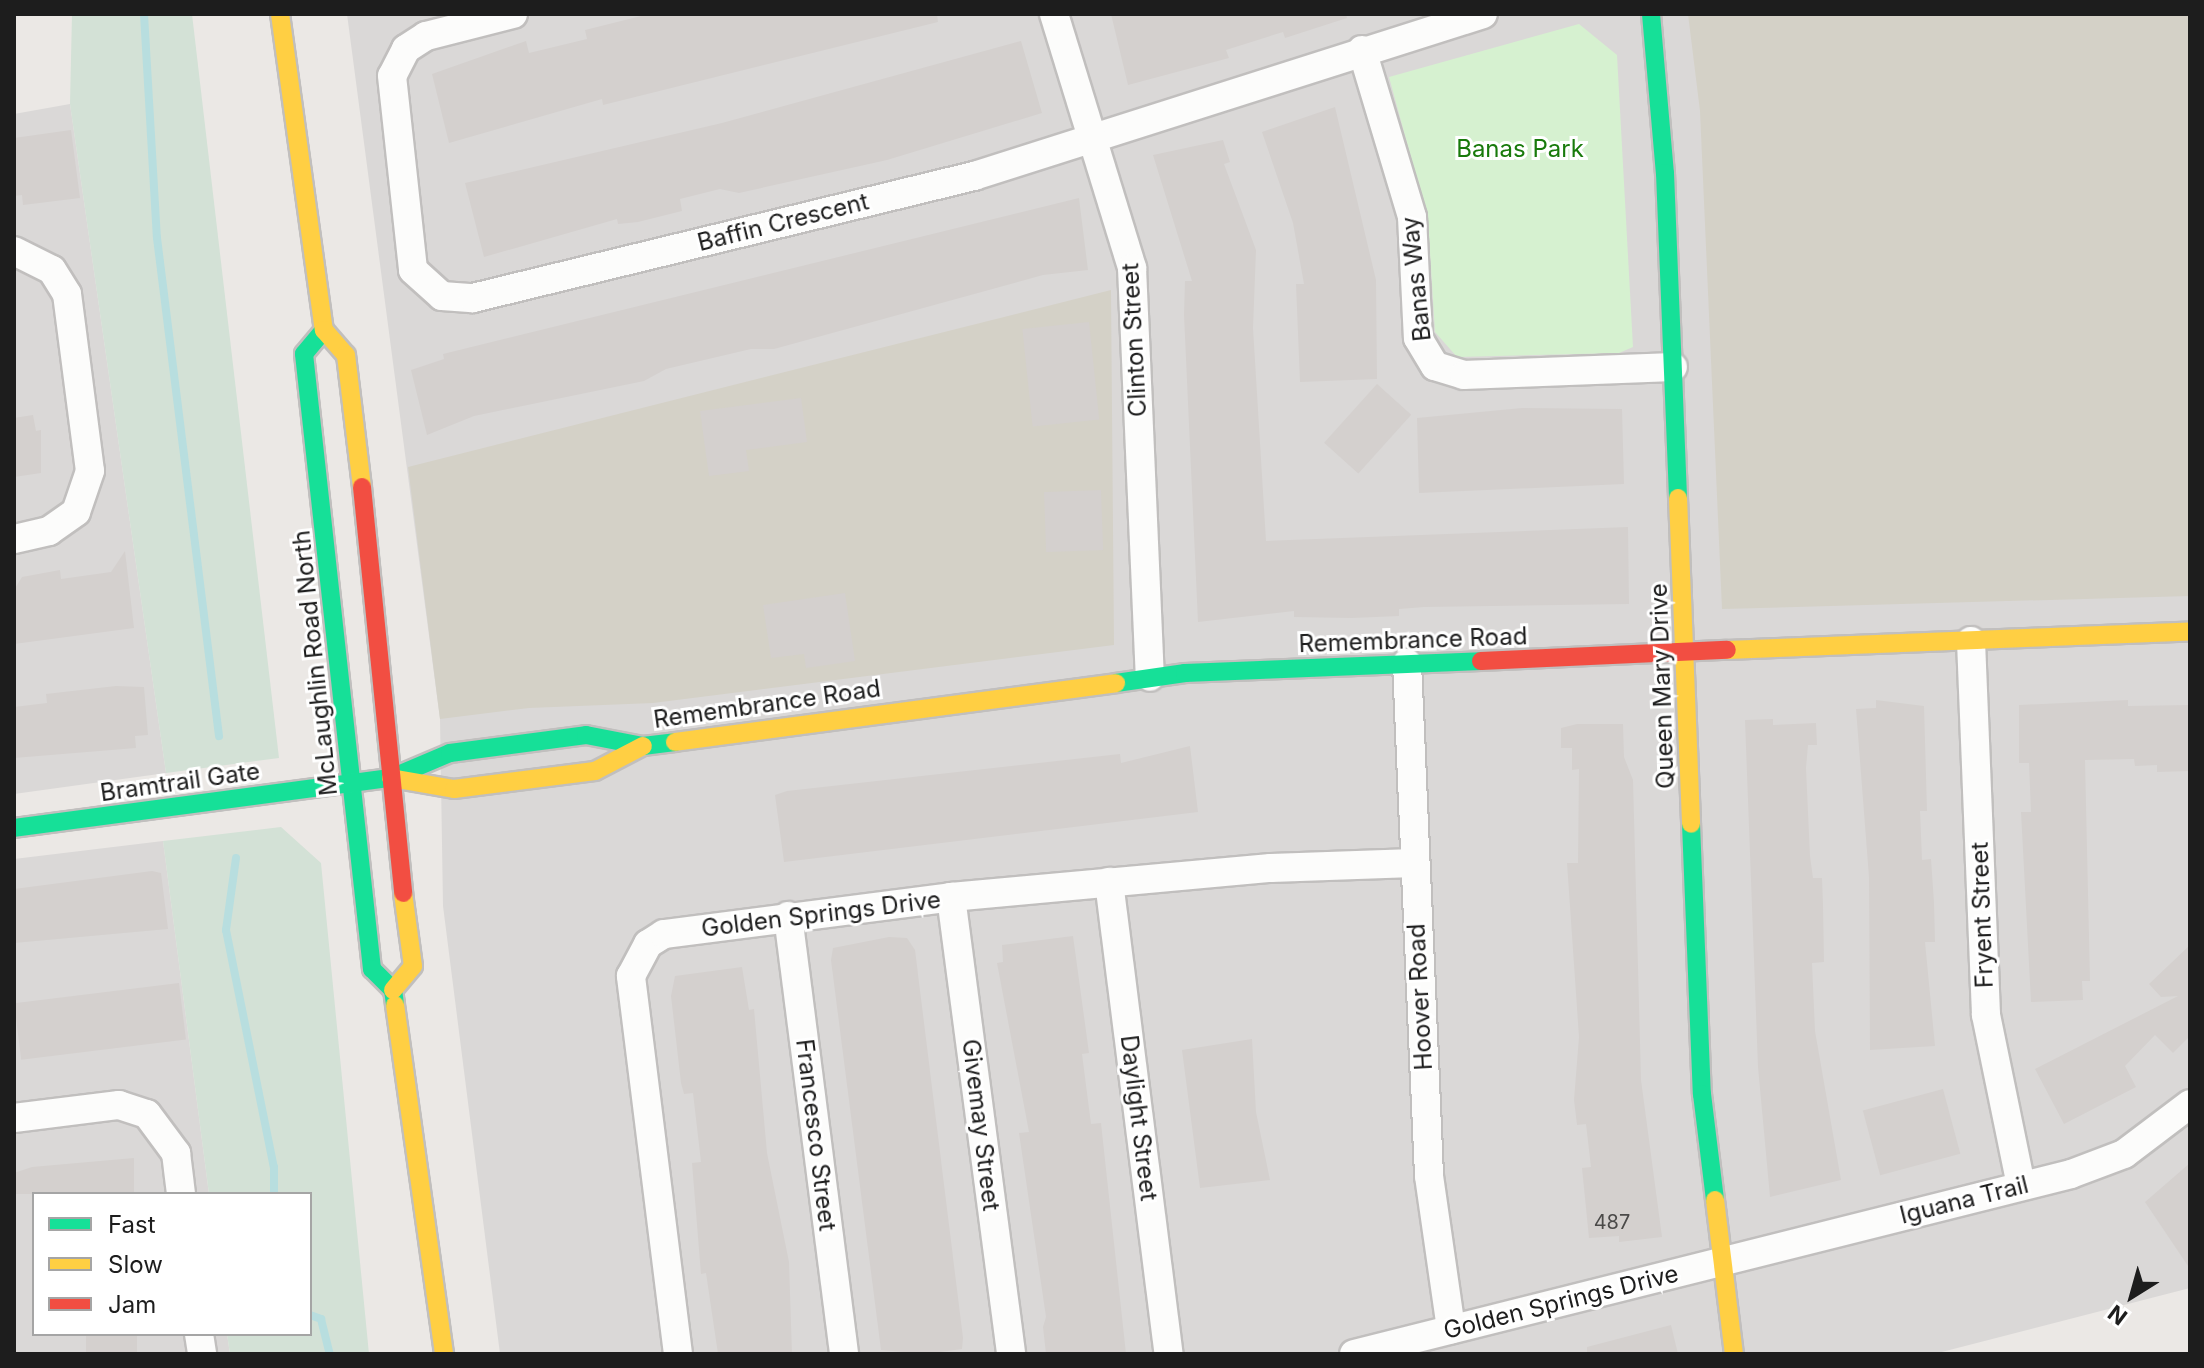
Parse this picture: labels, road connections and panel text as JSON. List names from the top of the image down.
{
  "streets": {
    "street": [
      "Baffin Crescent",
      "Banas Way",
      "Clinton Street",
      "Remembrance Road",
      "McLaughlin Road North",
      "Queen Mary Drive",
      "Bramtrail Gate",
      "Golden Springs Drive",
      "Fryent Street",
      "Hoover Road",
      "Daylight Street",
      "Givemay Street",
      "Francesco Street",
      "Iguana Trail"
    ]
  },
  "crossings": [
    ["Baffin Crescent", "Banas Way"],
    ["Baffin Crescent", "Clinton Street"],
    ["Banas Way", "Queen Mary Drive"],
    ["Clinton Street", "Remembrance Road"],
    ["Remembrance Road", "Queen Mary Drive"],
    ["Remembrance Road", "Bramtrail Gate"],
    ["Remembrance Road", "Fryent Street"],
    ["Remembrance Road", "Hoover Road"],
    ["McLaughlin Road North", "Bramtrail Gate"],
    ["Queen Mary Drive", "Golden Springs Drive"],
    ["Queen Mary Drive", "Iguana Trail"],
    ["Golden Springs Drive", "Hoover Road"],
    ["Golden Springs Drive", "Daylight Street"],
    ["Golden Springs Drive", "Givemay Street"],
    ["Golden Springs Drive", "Francesco Street"],
    ["Golden Springs Drive", "Iguana Trail"],
    ["Fryent Street", "Iguana Trail"]
  ],
  "parks": ["Banas Park"],
  "house_numbers": ["487"],
  "legend": ["Fast", "Slow", "Jam"],
  "north": "bottom left"
}
